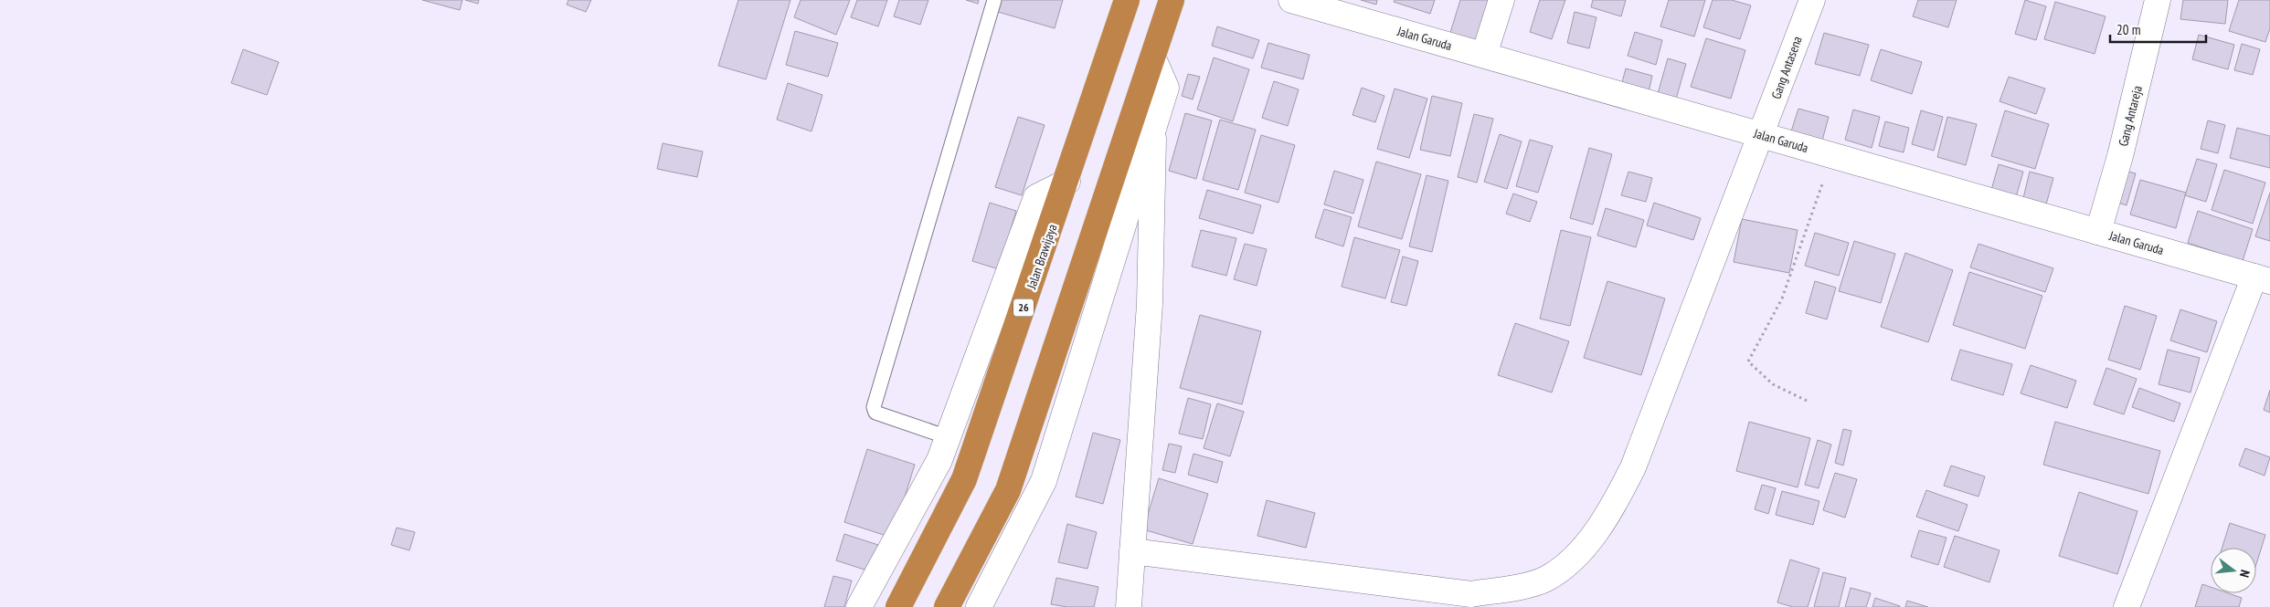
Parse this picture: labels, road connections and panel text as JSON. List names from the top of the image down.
{
  "streets": {
    "highway": ["Jalan Brawijaya", "26"],
    "street": ["Jalan Garuda", "Gang Antasena", "Gang Antareja"]
  },
  "crossings": [
    ["Jalan Garuda", "Gang Antasena"],
    ["Jalan Garuda", "Gang Antareja"]
  ],
  "scale_bar": "20 m",
  "north": "right"
}
